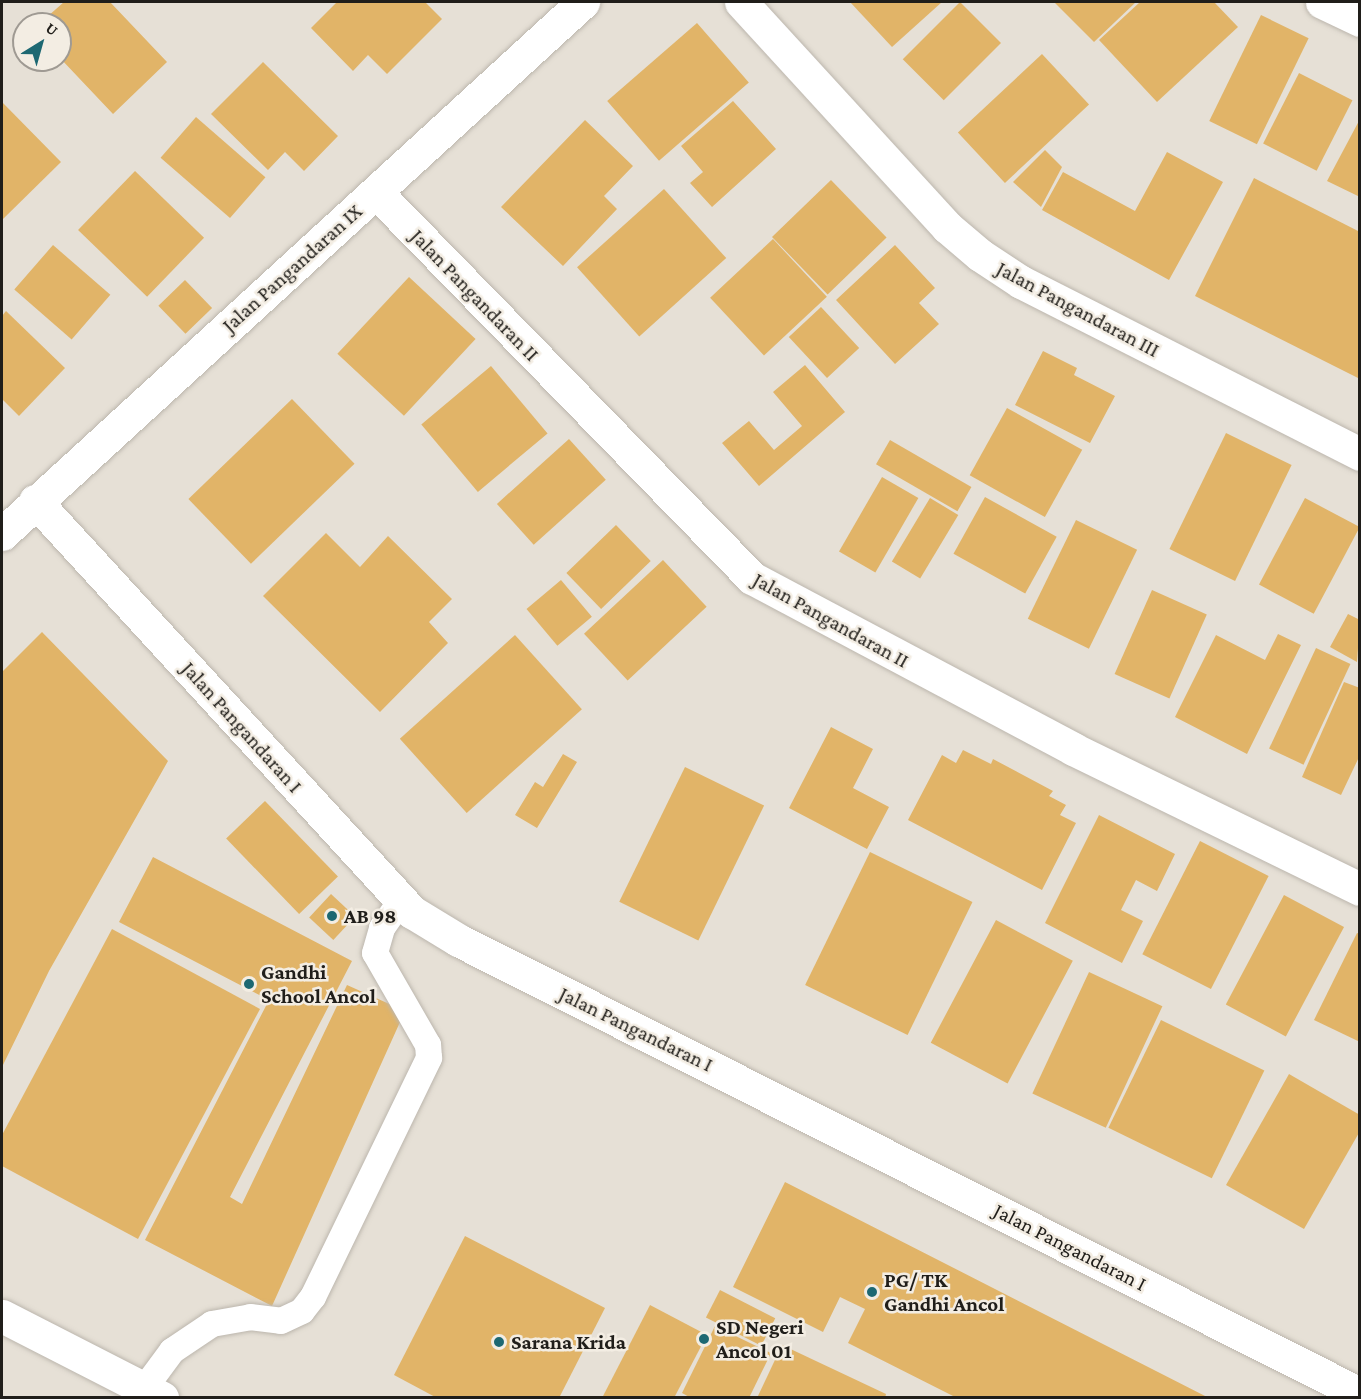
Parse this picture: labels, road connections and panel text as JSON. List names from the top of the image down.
{
  "streets": {
    "street": [
      "Jalan Pangandaran IX",
      "Jalan Pangandaran II",
      "Jalan Pangandaran III",
      "Jalan Pangandaran I"
    ]
  },
  "crossings": [
    ["Jalan Pangandaran IX", "Jalan Pangandaran II"],
    ["Jalan Pangandaran IX", "Jalan Pangandaran I"]
  ],
  "places": [
    "AB 98",
    "Gandhi School Ancol",
    "PG/ TK Gandhi Ancol",
    "SD Negeri Ancol 01",
    "Sarana Krida"
  ],
  "north": "top right"
}
